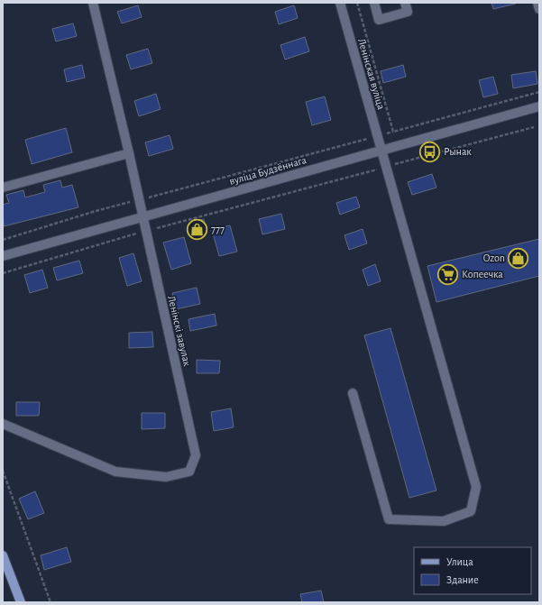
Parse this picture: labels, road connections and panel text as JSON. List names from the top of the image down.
{
  "streets": {
    "street": ["Ленінская вуліца", "вуліца Будзённага", "Ленінскі завулак"]
  },
  "crossings": [
    ["Ленінская вуліца", "вуліца Будзённага"],
    ["вуліца Будзённага", "Ленінскі завулак"]
  ],
  "places": {
    "bus stop": ["Рынак"],
    "shop": ["777", "Ozon"],
    "supermarket": ["Копеечка"]
  },
  "legend": ["Улица", "Здание"]
}
